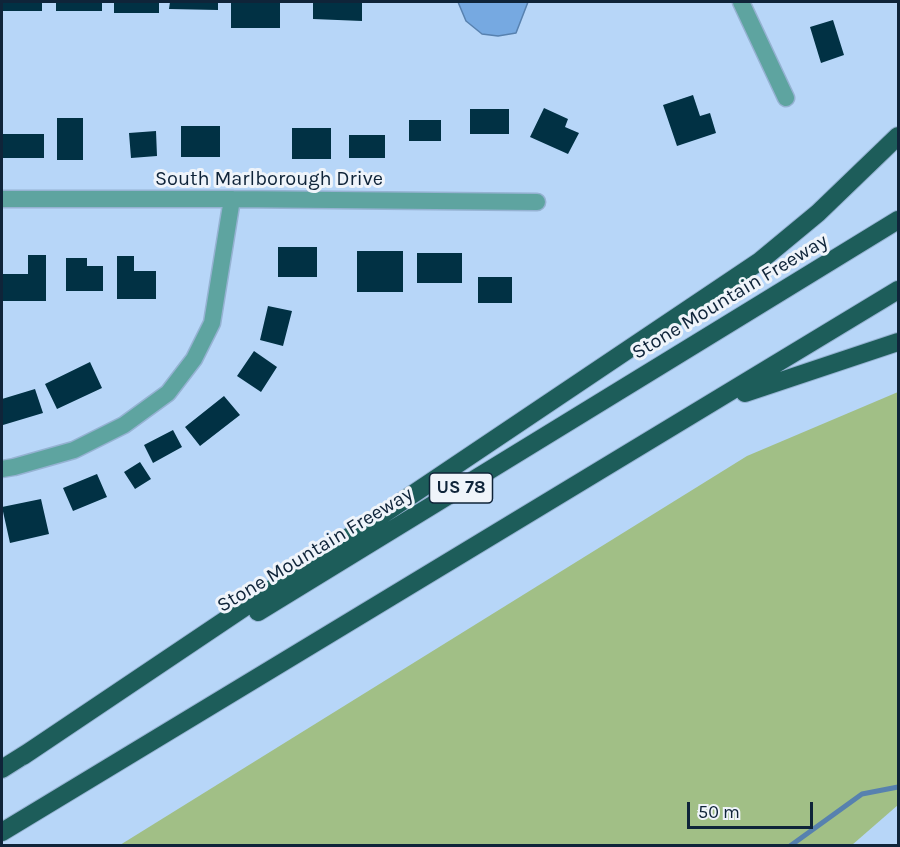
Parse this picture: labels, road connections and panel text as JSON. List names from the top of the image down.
{
  "streets": {
    "highway": ["Stone Mountain Freeway", "US 78"],
    "street": ["South Marlborough Drive"]
  },
  "scale_bar": "50 m"
}
